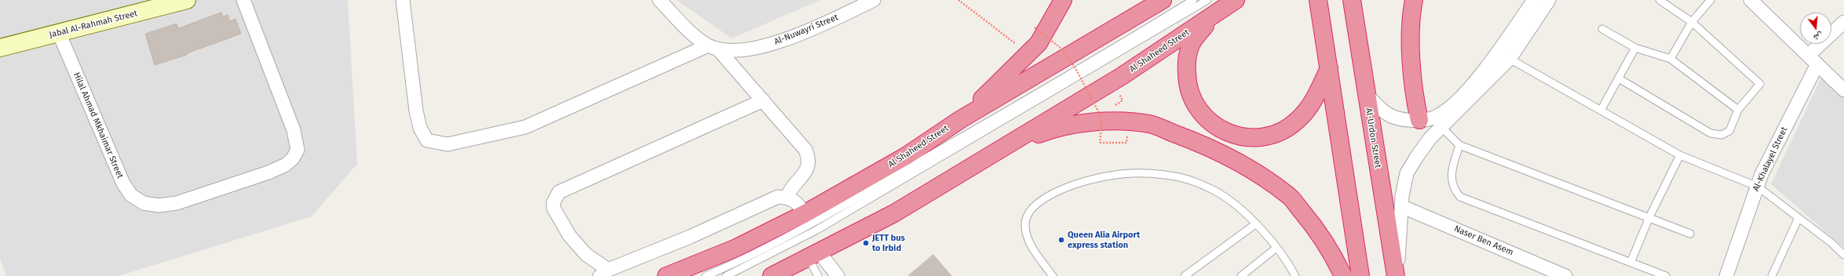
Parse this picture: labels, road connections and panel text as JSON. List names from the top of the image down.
{
  "streets": {
    "highway": ["Al Shaheed Street", "Al-Urdon Street"],
    "street": [
      "Jabal Al-Rahmah Street",
      "Al-Nuwayri Street",
      "Hilal Ahmad Mkhaimar Street",
      "Al-Khalayel Street",
      "Naser Ben Asem"
    ]
  },
  "crossings": [
    ["Jabal Al-Rahmah Street", "Hilal Ahmad Mkhaimar Street"]
  ],
  "places": ["Queen Alia Airport express station", "JETT bus to Irbid"],
  "north": "bottom"
}
